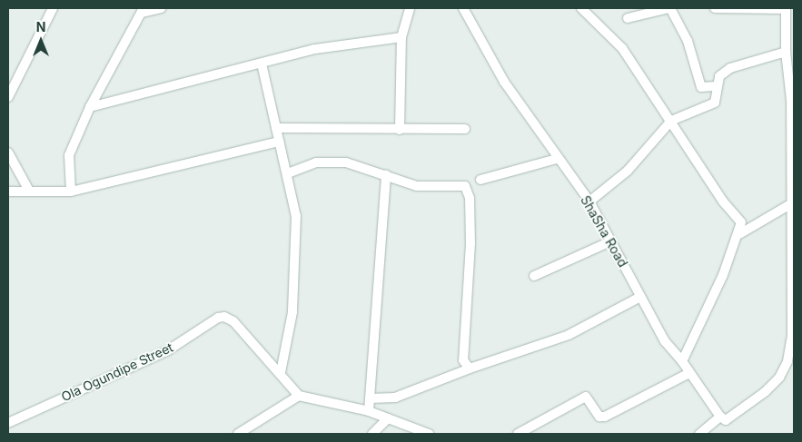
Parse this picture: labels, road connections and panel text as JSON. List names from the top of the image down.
{
  "streets": {
    "street": ["ShaSha Road", "Ola Ogundipe Street"]
  },
  "north": "top"
}
